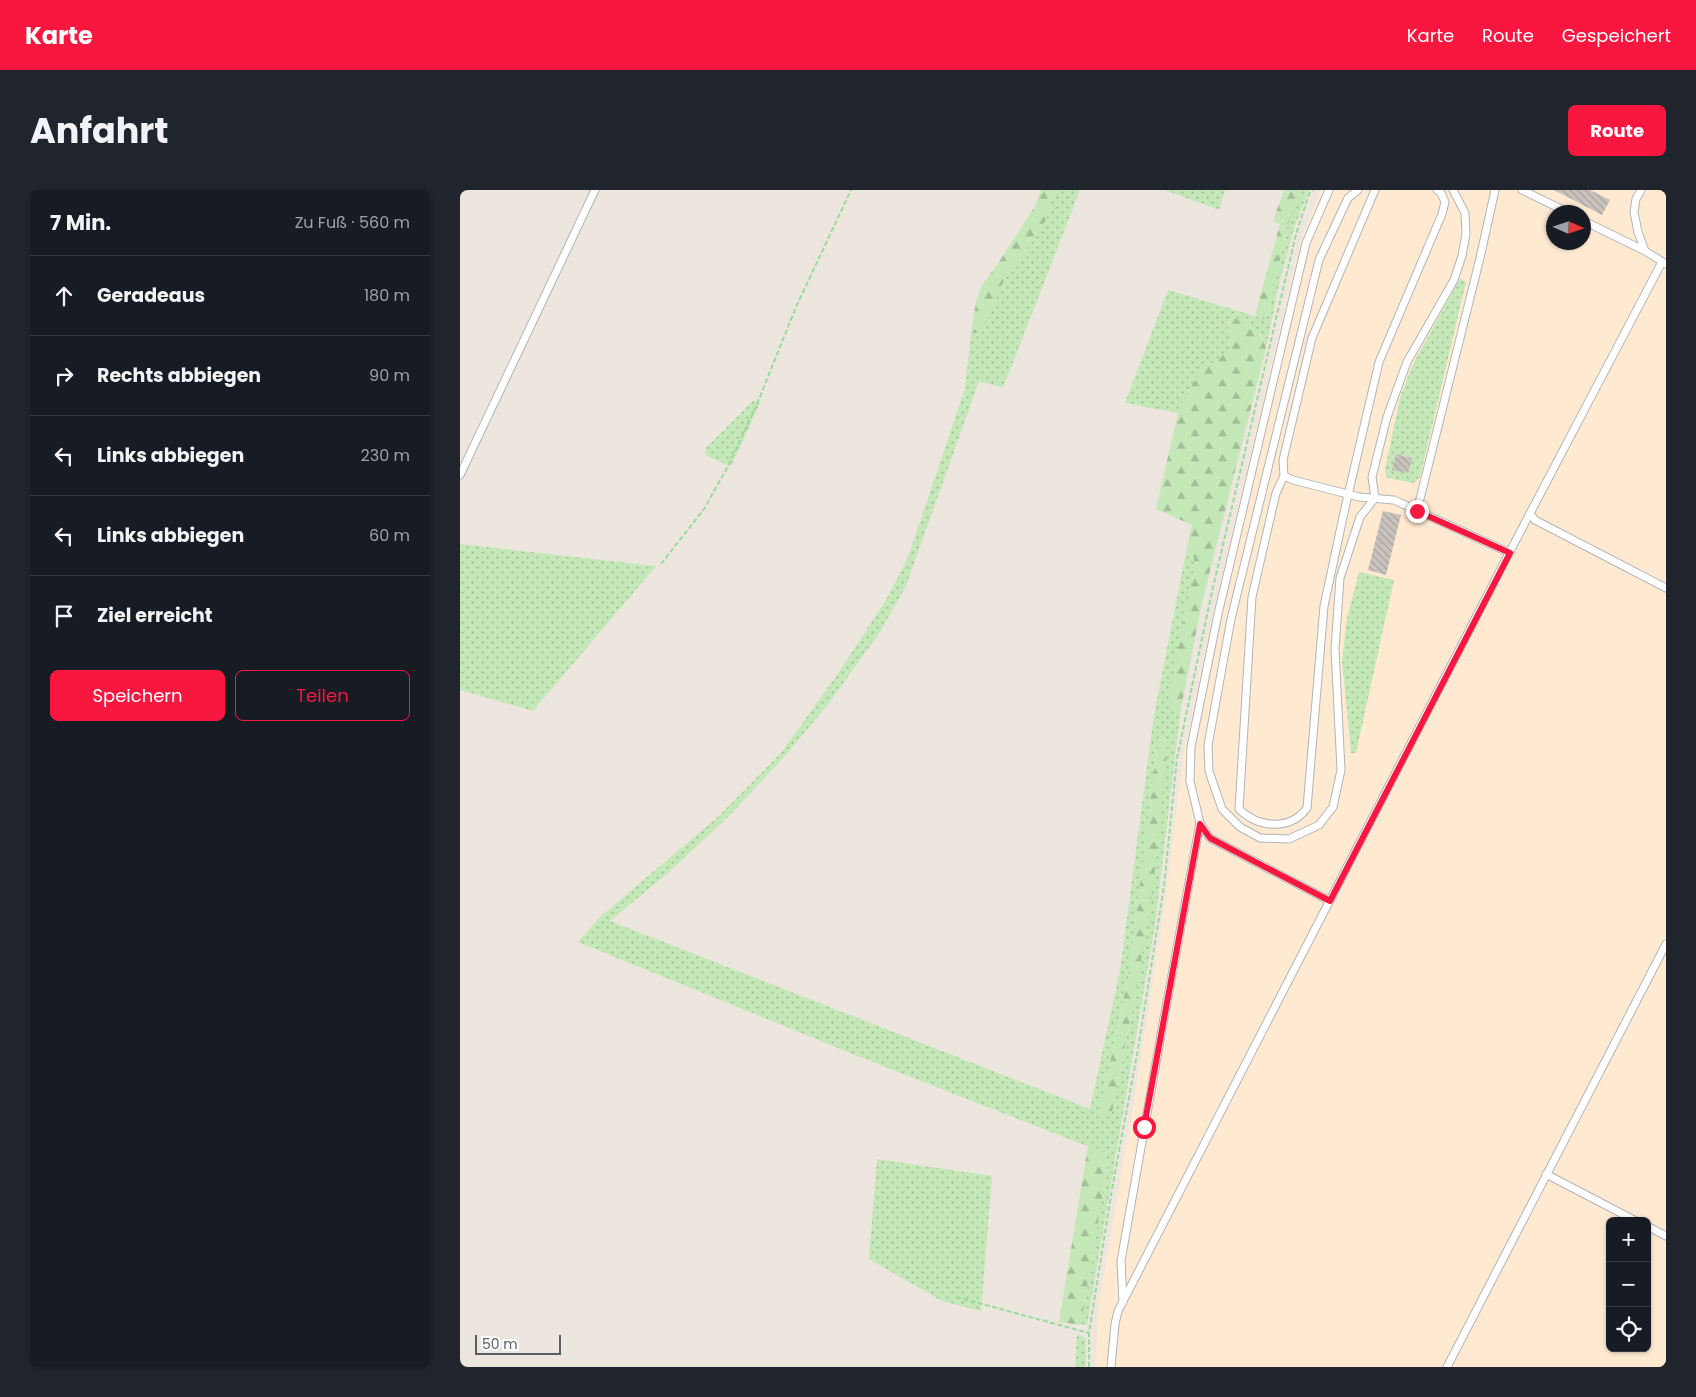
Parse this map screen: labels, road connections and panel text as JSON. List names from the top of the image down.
{
  "scale_bar": "50 m",
  "north": "right",
  "page": {
    "header": "Karte",
    "nav": ["Karte", "Route", "Gespeichert"],
    "title": "Anfahrt",
    "buttons": [
      "Route",
      ["Speichern", "Teilen"]
    ],
    "heading": ["7 Min.", "Zu Fuß · 560 m"],
    "list": [
      ["Geradeaus", "180 m"],
      ["Rechts abbiegen", "90 m"],
      ["Links abbiegen", "230 m"],
      ["Links abbiegen", "60 m"],
      "Ziel erreicht"
    ],
    "map_buttons": ["+", "−"],
    "scale": "50 m"
  }
}
